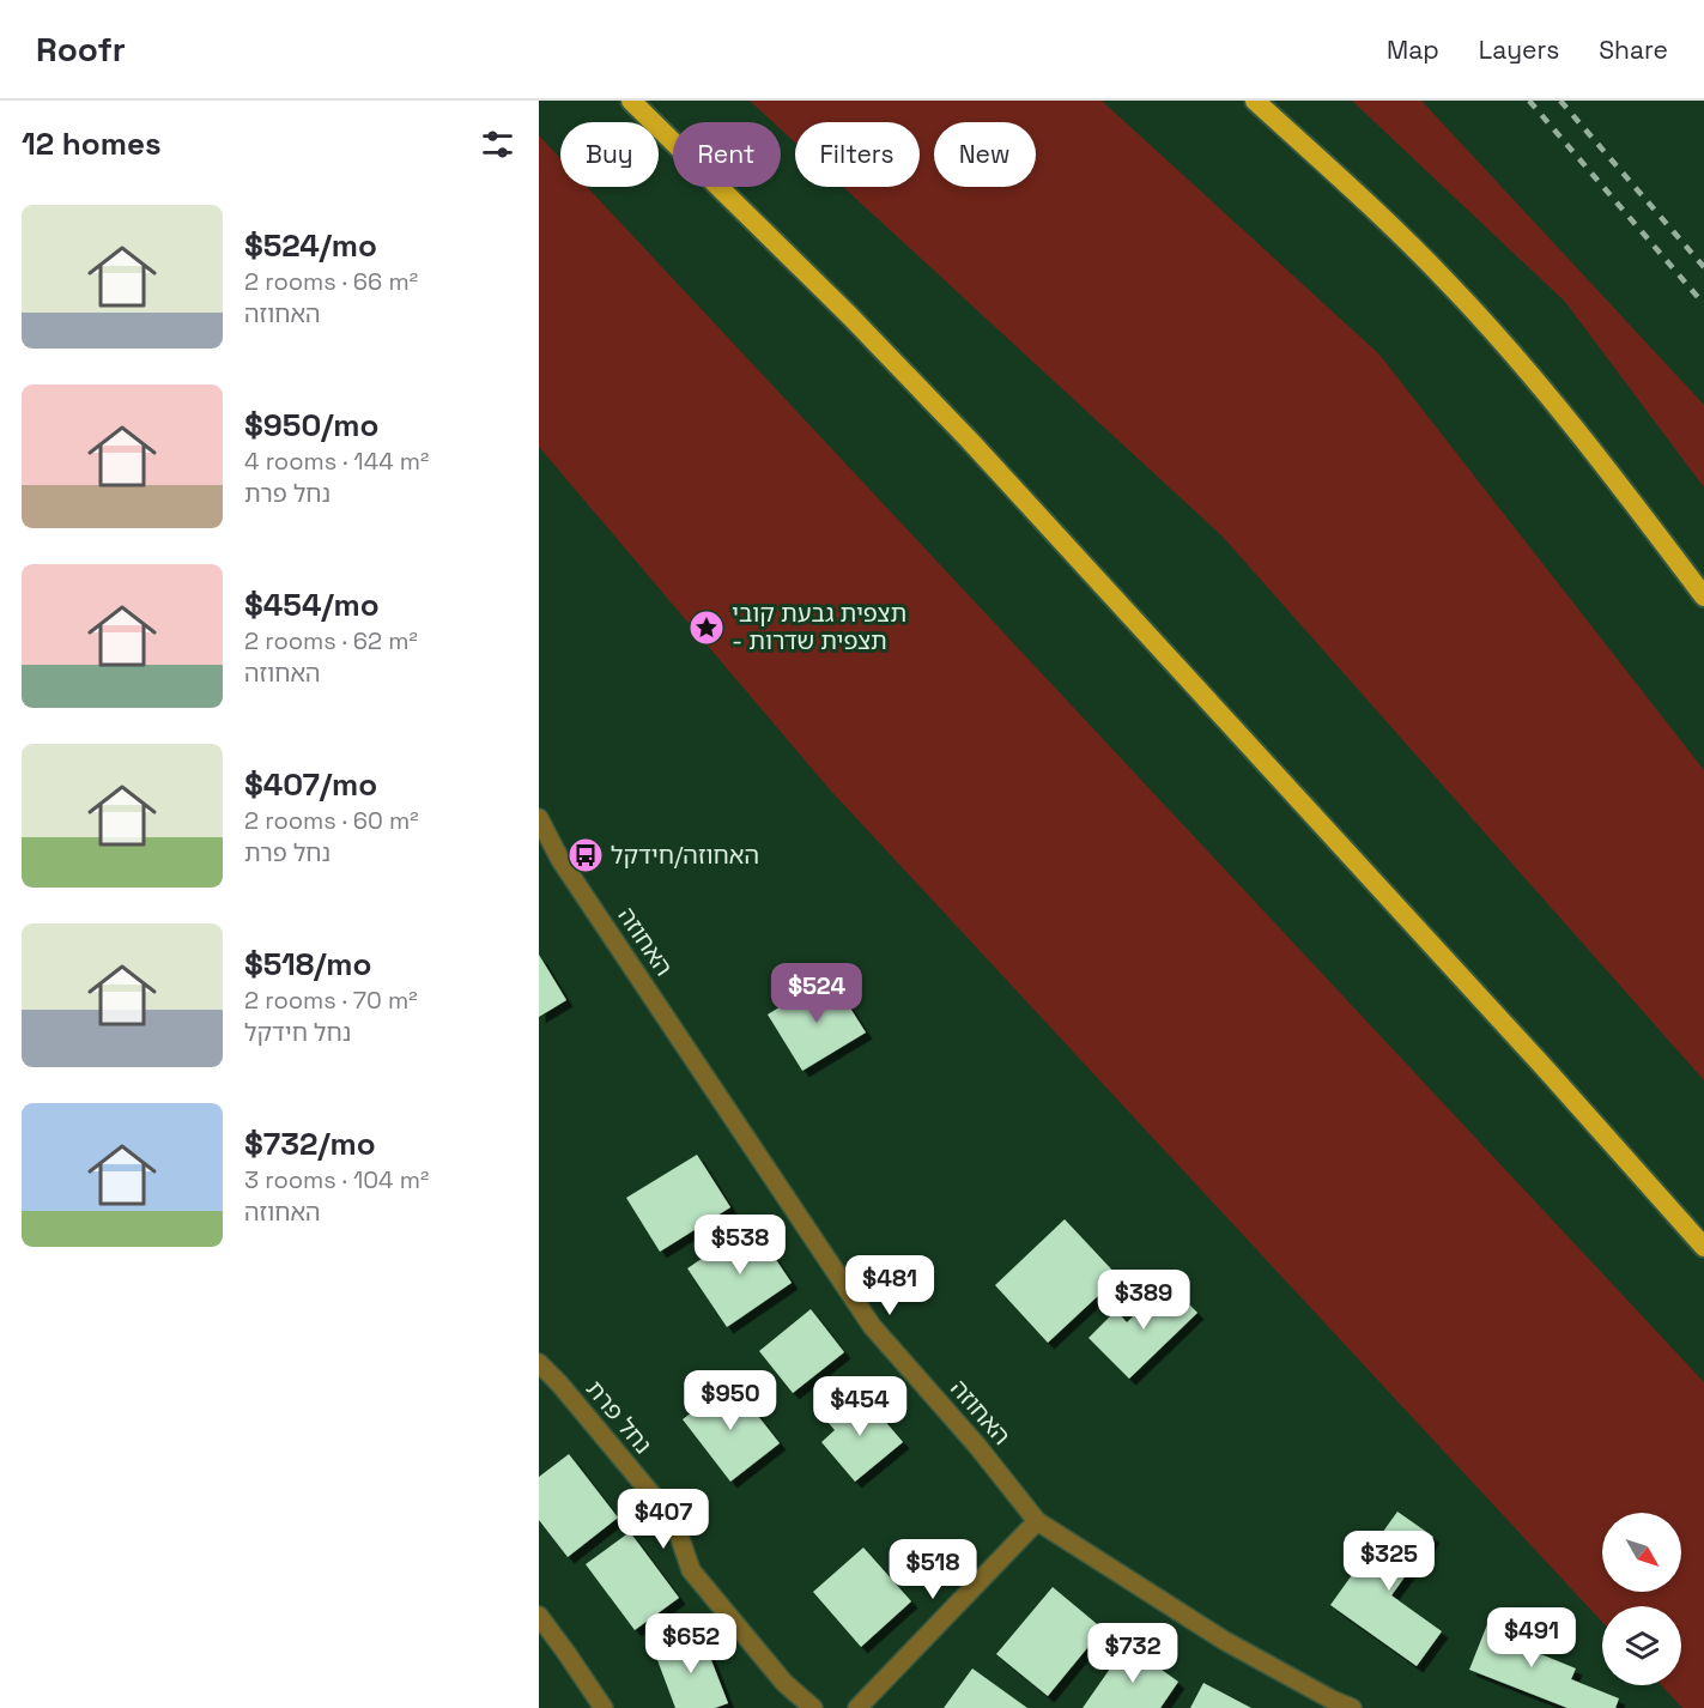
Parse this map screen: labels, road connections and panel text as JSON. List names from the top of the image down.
{
  "streets": {
    "street": ["האחוזה", "נחל פרת"]
  },
  "places": {
    "place": ["תצפית גבעת קובי - תצפית שדרות"],
    "bus stop": ["האחוזה/חידקל"]
  },
  "north": "bottom right",
  "page": {
    "header": "Roofr",
    "nav": ["Map", "Layers", "Share"],
    "heading": "12 homes",
    "chip": [
      "Buy",
      "Rent",
      "Filters",
      "New"
    ],
    "list": [
      {
        "name": "$524/mo",
        "note": "2 rooms · 66 m² · האחוזה"
      },
      {
        "name": "$950/mo",
        "note": "4 rooms · 144 m² · נחל פרת"
      },
      {
        "name": "$454/mo",
        "note": "2 rooms · 62 m² · האחוזה"
      },
      {
        "name": "$407/mo",
        "note": "2 rooms · 60 m² · נחל פרת"
      },
      {
        "name": "$518/mo",
        "note": "2 rooms · 70 m² · נחל חידקל"
      },
      {
        "name": "$732/mo",
        "note": "3 rooms · 104 m² · האחוזה"
      }
    ],
    "price": [
      "$524",
      "$538",
      "$481",
      "$389",
      "$950",
      "$454",
      "$407",
      "$325",
      "$518",
      "$491",
      "$652",
      "$732"
    ]
  }
}
